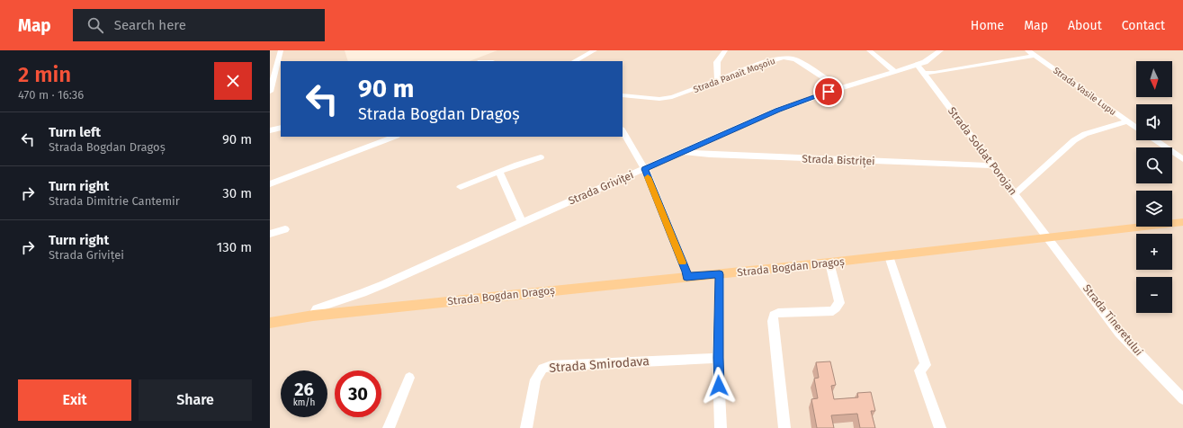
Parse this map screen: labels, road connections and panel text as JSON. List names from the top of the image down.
{
  "streets": {
    "main road": ["Strada Bogdan Dragoș"],
    "street": [
      "Strada Panait Moșoiu",
      "Strada Vasile Lupu",
      "Strada Soldat Porojan",
      "Strada Bistriței",
      "Strada Griviței",
      "Strada Tineretului",
      "Strada Smirodava"
    ]
  },
  "crossings": [
    ["Strada Panait Moșoiu", "Strada Griviței"],
    ["Strada Soldat Porojan", "Strada Bistriței"],
    ["Strada Soldat Porojan", "Strada Griviței"],
    ["Strada Soldat Porojan", "Strada Bogdan Dragoș"],
    ["Strada Soldat Porojan", "Strada Tineretului"],
    ["Strada Bistriței", "Strada Griviței"],
    ["Strada Griviței", "Strada Bogdan Dragoș"],
    ["Strada Bogdan Dragoș", "Strada Tineretului"]
  ],
  "north": "bottom",
  "page": {
    "header": "Map",
    "search": "Search here",
    "nav": [
      "Home",
      "Map",
      "About",
      "Contact"
    ],
    "heading": ["2 min", "470 m · 16:36"],
    "map_buttons": ["+", "−"],
    "turn": ["90 m", "Strada Bogdan Dragoș"],
    "list": [
      {
        "name": "Turn left",
        "note": "Strada Bogdan Dragoș",
        "value": "90 m"
      },
      {
        "name": "Turn right",
        "note": "Strada Dimitrie Cantemir",
        "value": "30 m"
      },
      {
        "name": "Turn right",
        "note": "Strada Griviței",
        "value": "130 m"
      }
    ],
    "speed": "26 km/h",
    "limit": "30",
    "buttons": ["Exit", "Share"]
  }
}
